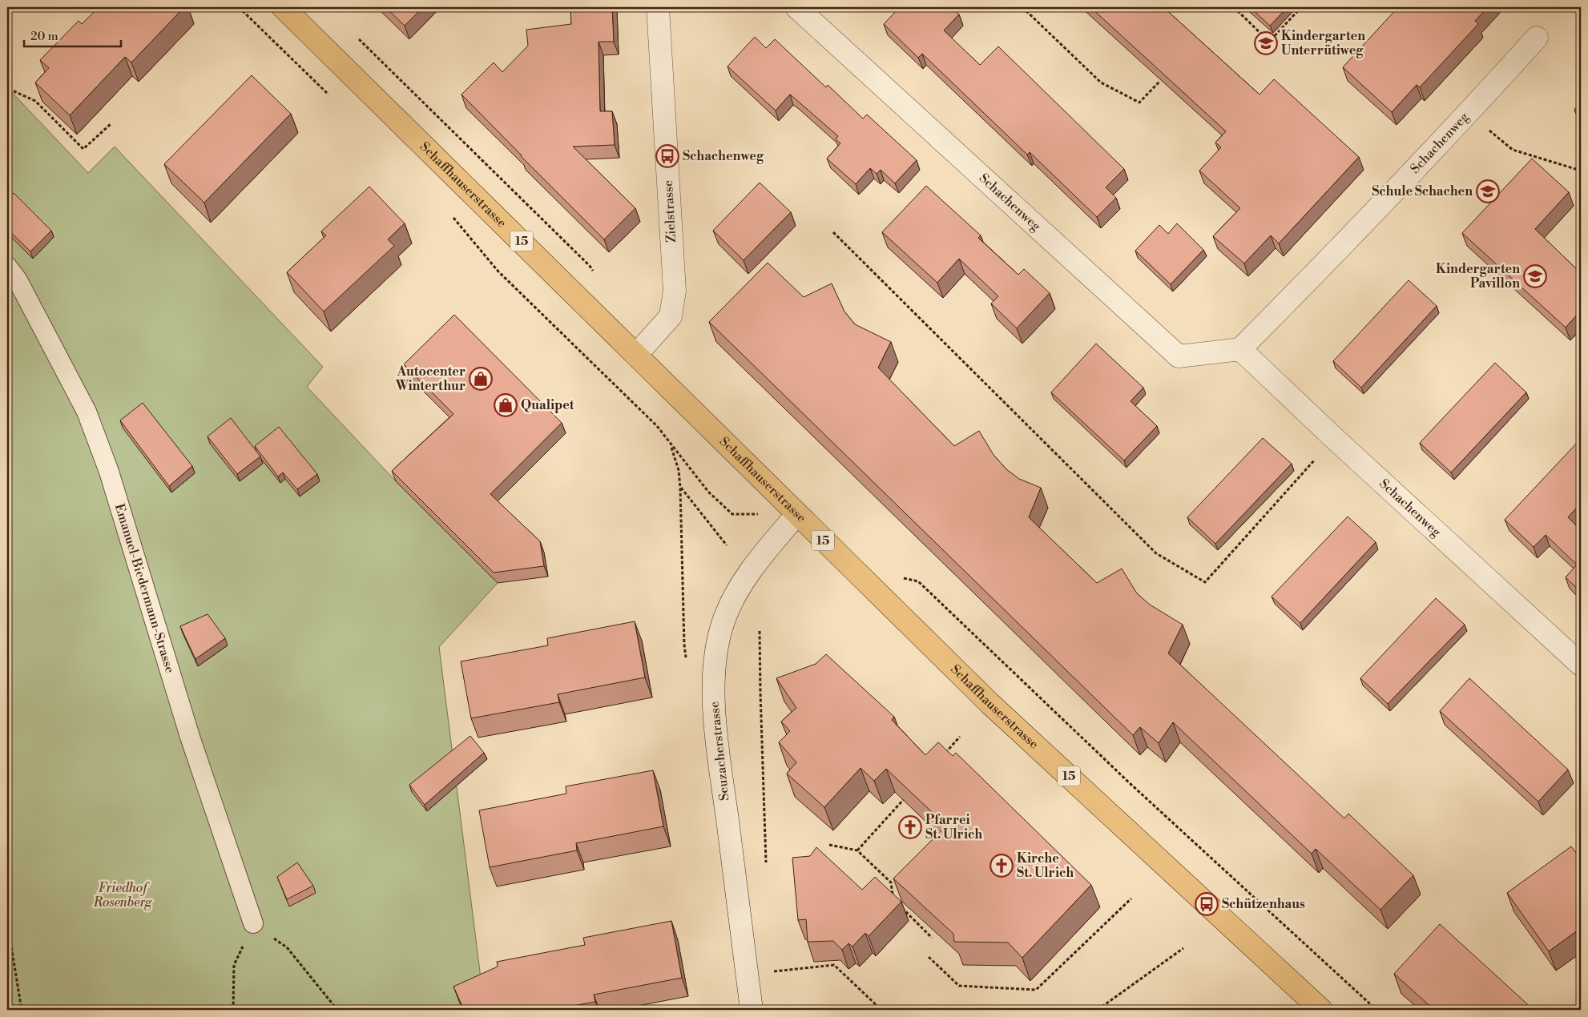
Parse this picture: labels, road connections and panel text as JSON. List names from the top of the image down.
{
  "streets": {
    "main road": ["Schaffhauserstrasse", "15"],
    "street": ["Schachenweg", "Zielstrasse", "Seuzacherstrasse"],
    "lane": ["Emanuel-Biedermann-Strasse"]
  },
  "crossings": [
    ["Schaffhauserstrasse", "Zielstrasse"],
    ["Schaffhauserstrasse", "Seuzacherstrasse"]
  ],
  "parks": ["Friedhof Rosenberg"],
  "places": {
    "school or university": ["Kindergarten Unterrütiweg", "Schule Schachen", "Kindergarten Pavillon"],
    "bus stop": ["Schachenweg", "Schützenhaus"],
    "shop": ["Autocenter Winterthur", "Qualipet"],
    "church": ["Pfarrei St. Ulrich", "Kirche St. Ulrich"]
  },
  "scale_bar": "20 m"
}
